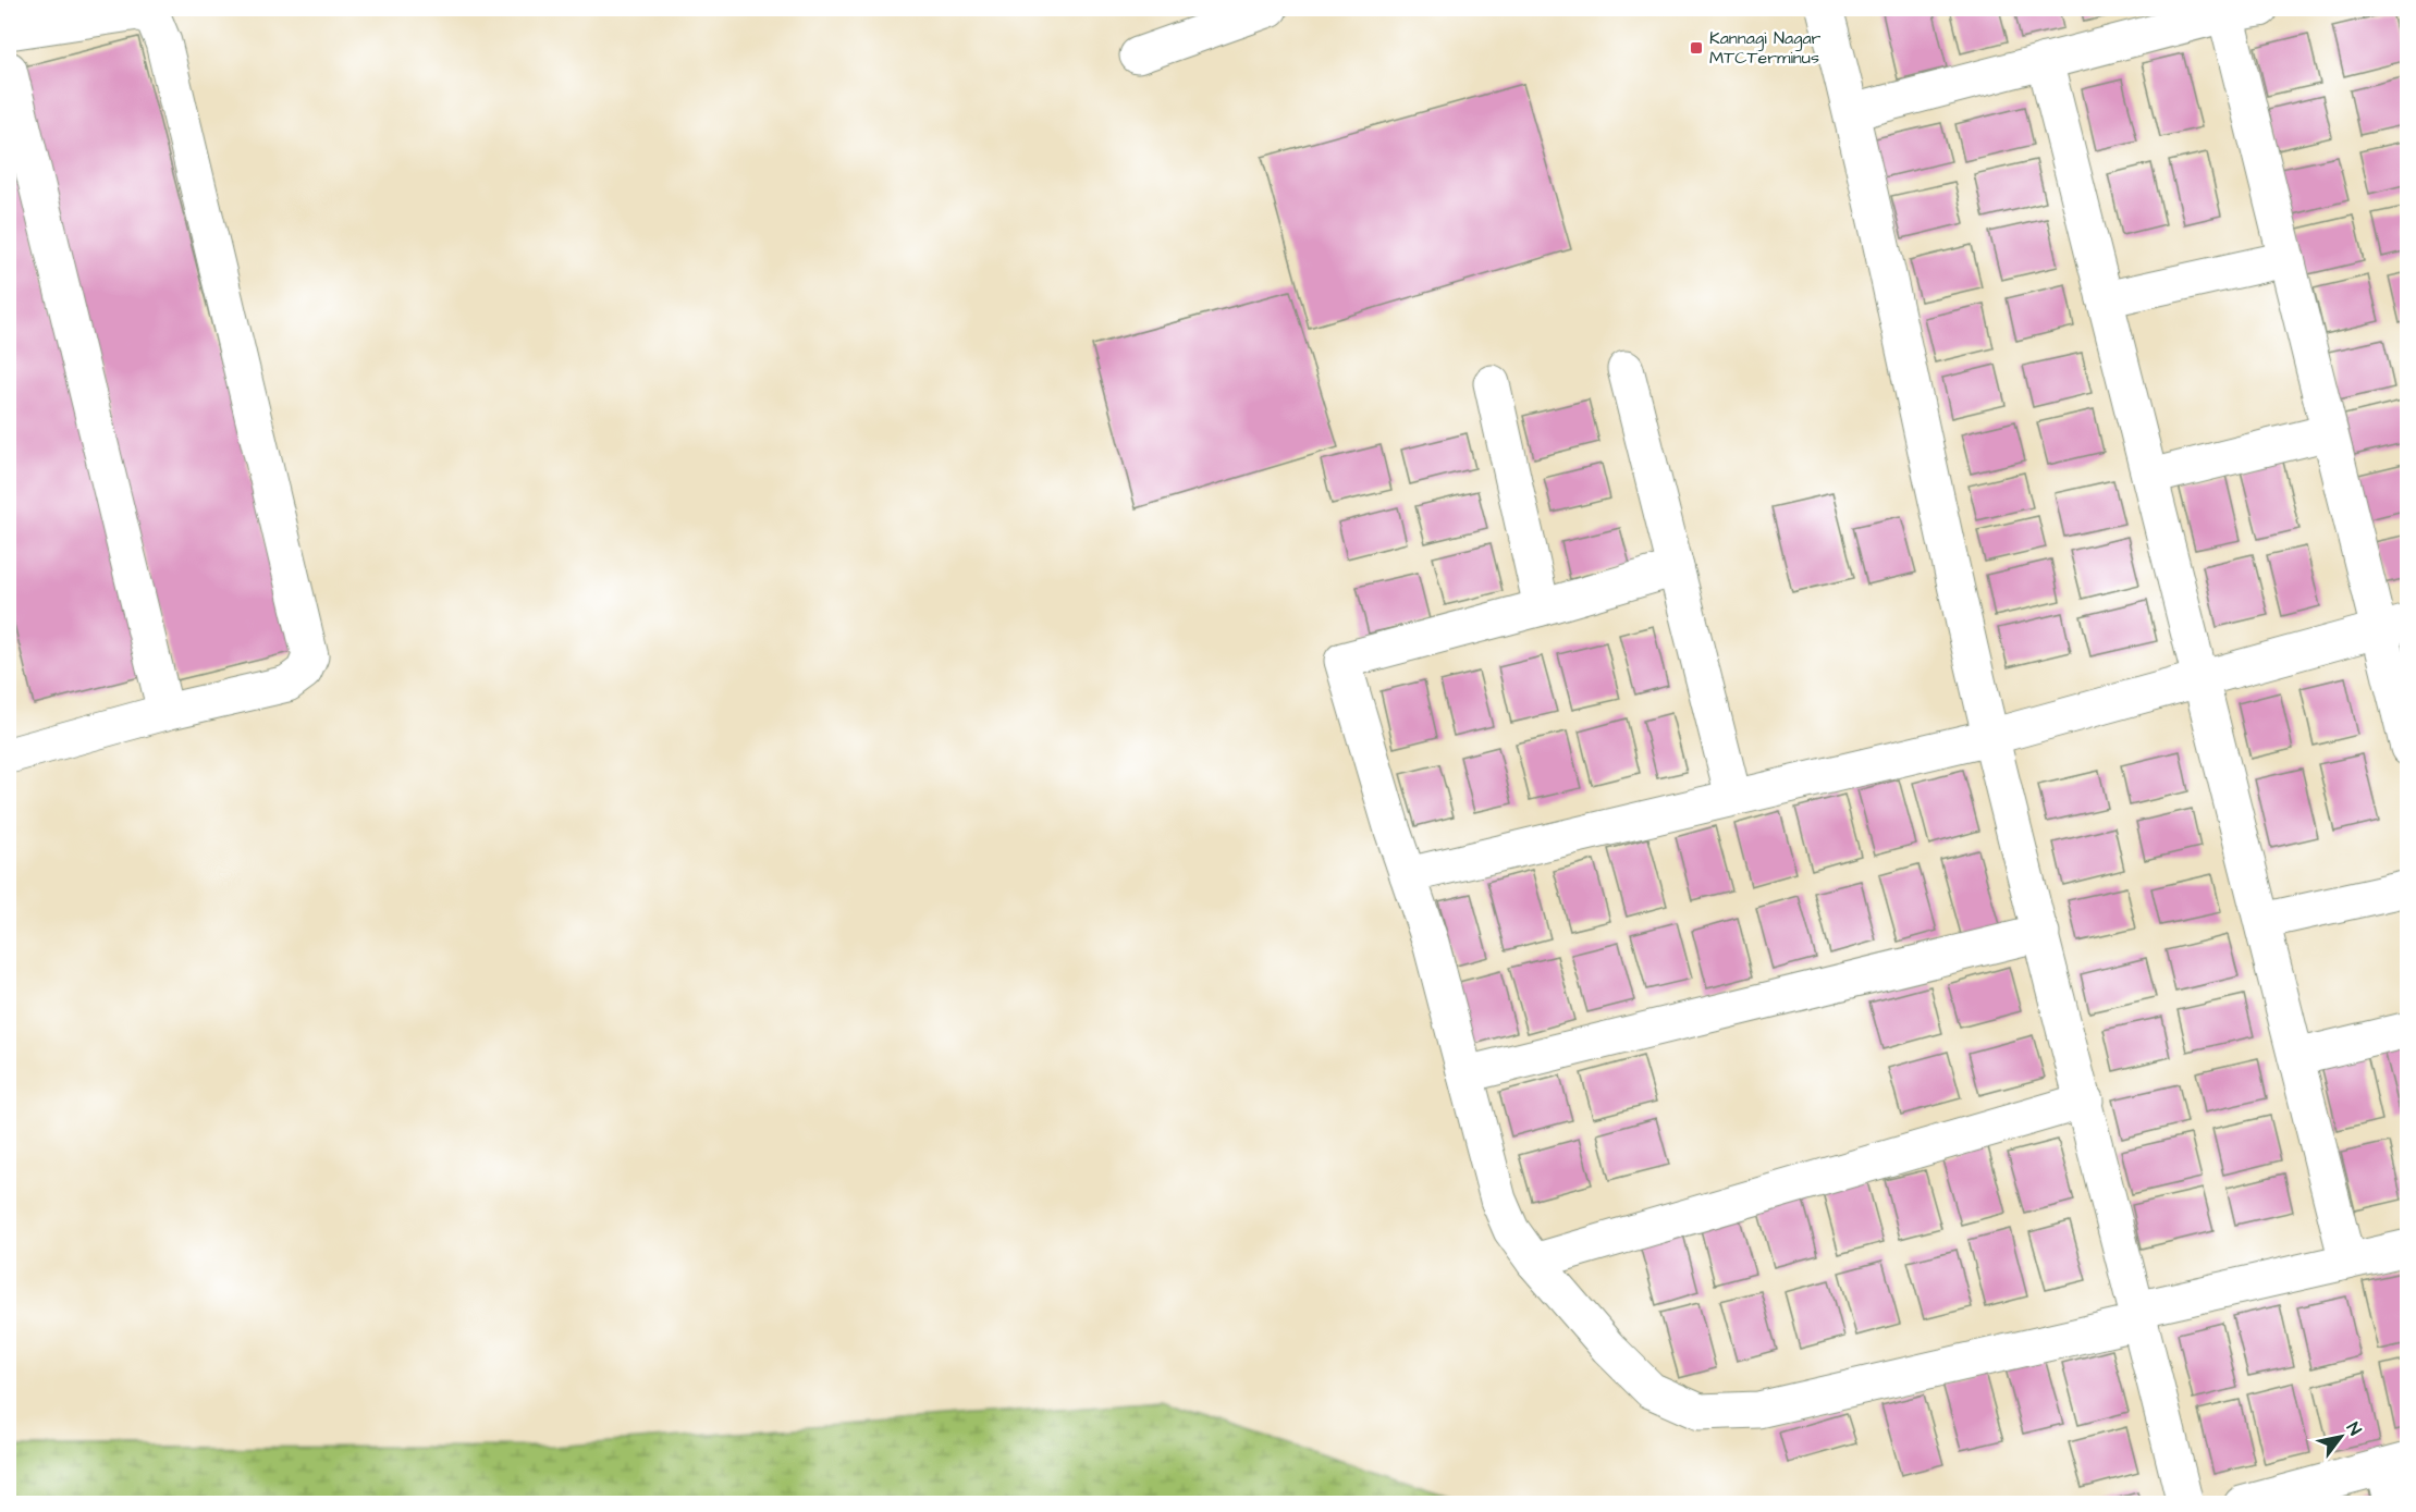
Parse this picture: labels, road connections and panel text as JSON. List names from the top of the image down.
{
  "places": {
    "transit": ["Kannagi Nagar MTCTerminus"]
  },
  "north": "top right"
}
